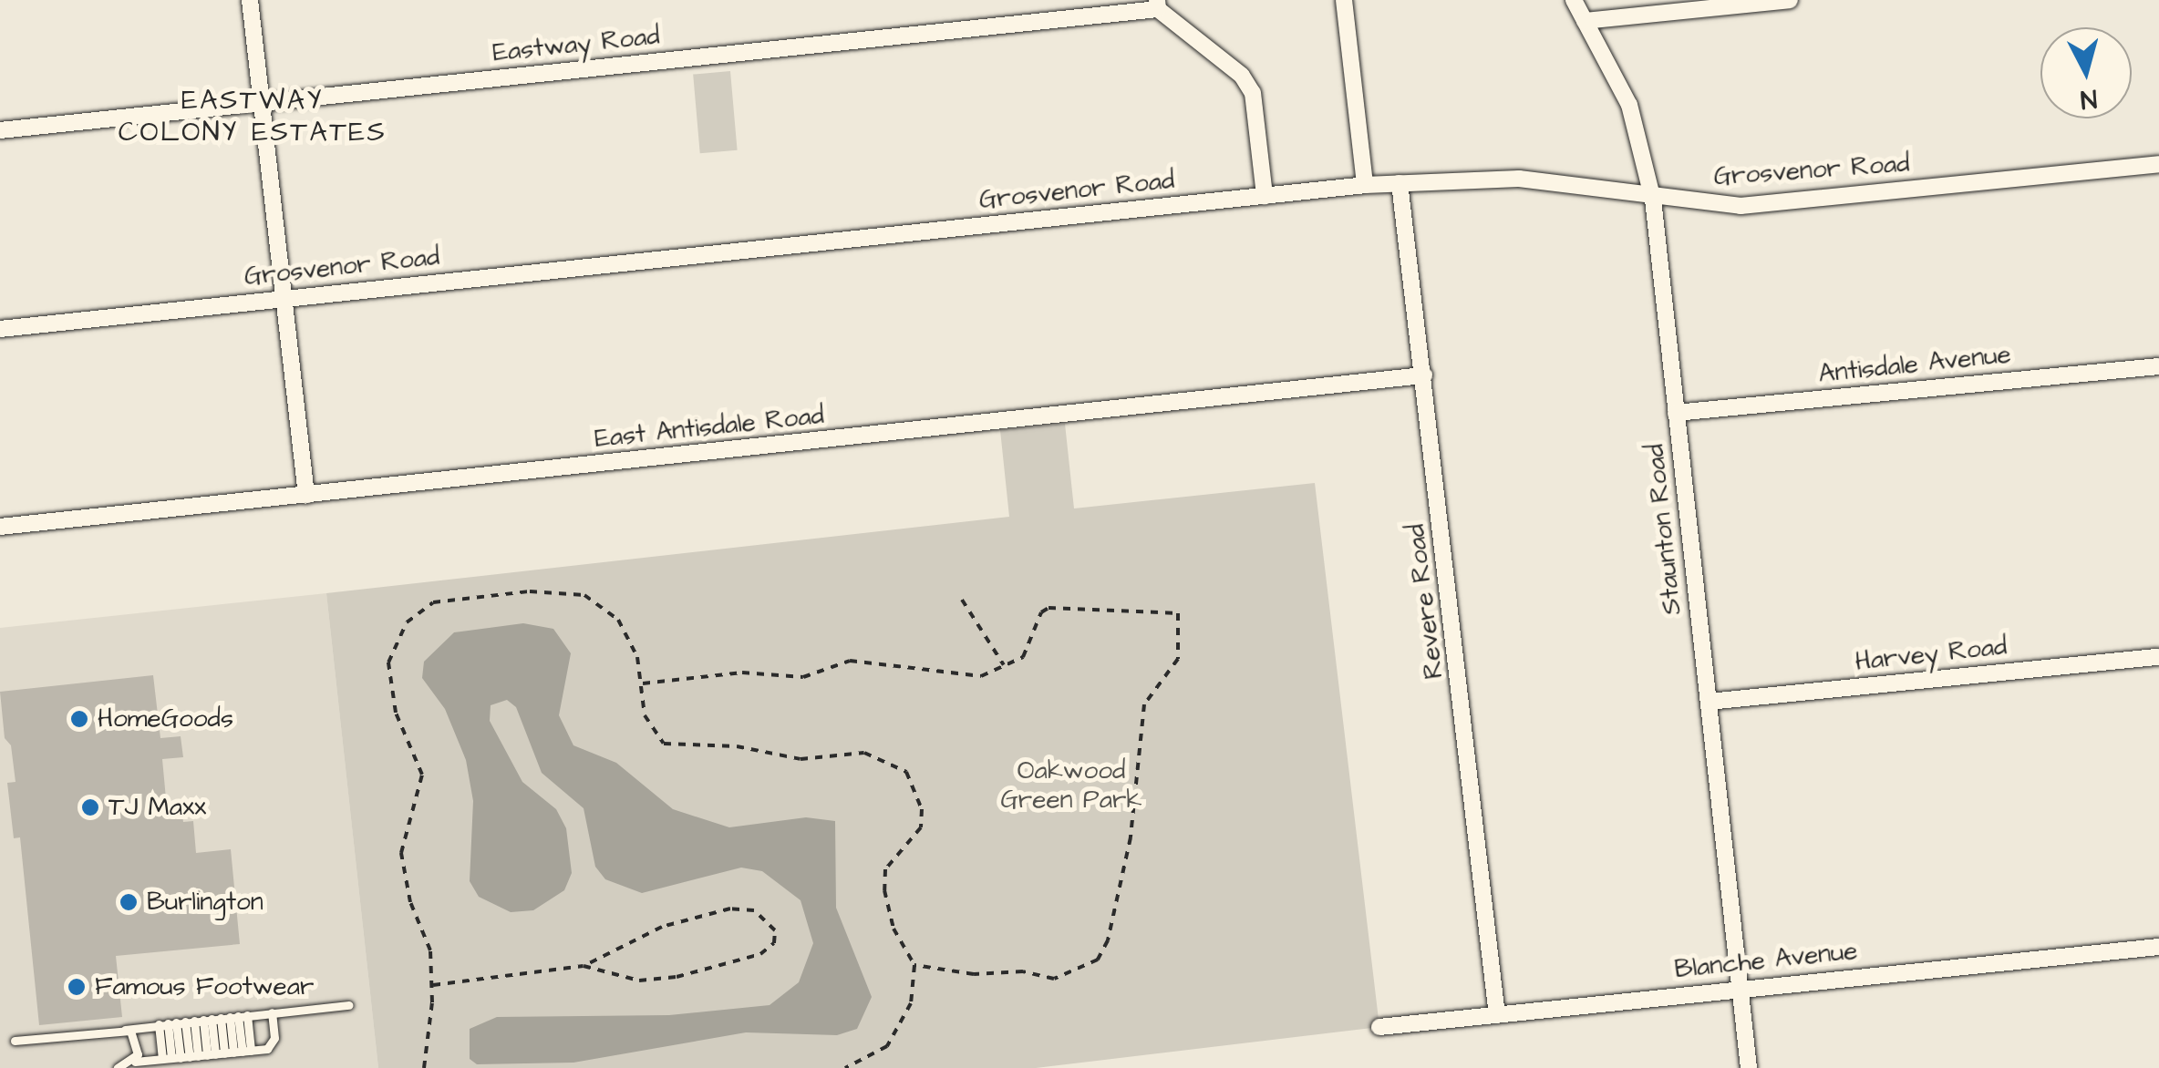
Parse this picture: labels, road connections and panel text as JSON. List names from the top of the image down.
{
  "streets": {
    "street": [
      "Eastway Road",
      "Grosvenor Road",
      "Antisdale Avenue",
      "East Antisdale Road",
      "Staunton Road",
      "Revere Road",
      "Harvey Road",
      "Blanche Avenue"
    ]
  },
  "crossings": [
    ["Grosvenor Road", "Staunton Road"],
    ["Grosvenor Road", "Revere Road"],
    ["Antisdale Avenue", "Staunton Road"],
    ["East Antisdale Road", "Revere Road"],
    ["Staunton Road", "Harvey Road"],
    ["Staunton Road", "Blanche Avenue"],
    ["Revere Road", "Blanche Avenue"]
  ],
  "districts": ["EASTWAY COLONY ESTATES"],
  "parks": ["Oakwood Green Park"],
  "places": [
    "HomeGoods",
    "TJ Maxx",
    "Burlington",
    "Famous Footwear"
  ],
  "north": "bottom"
}
